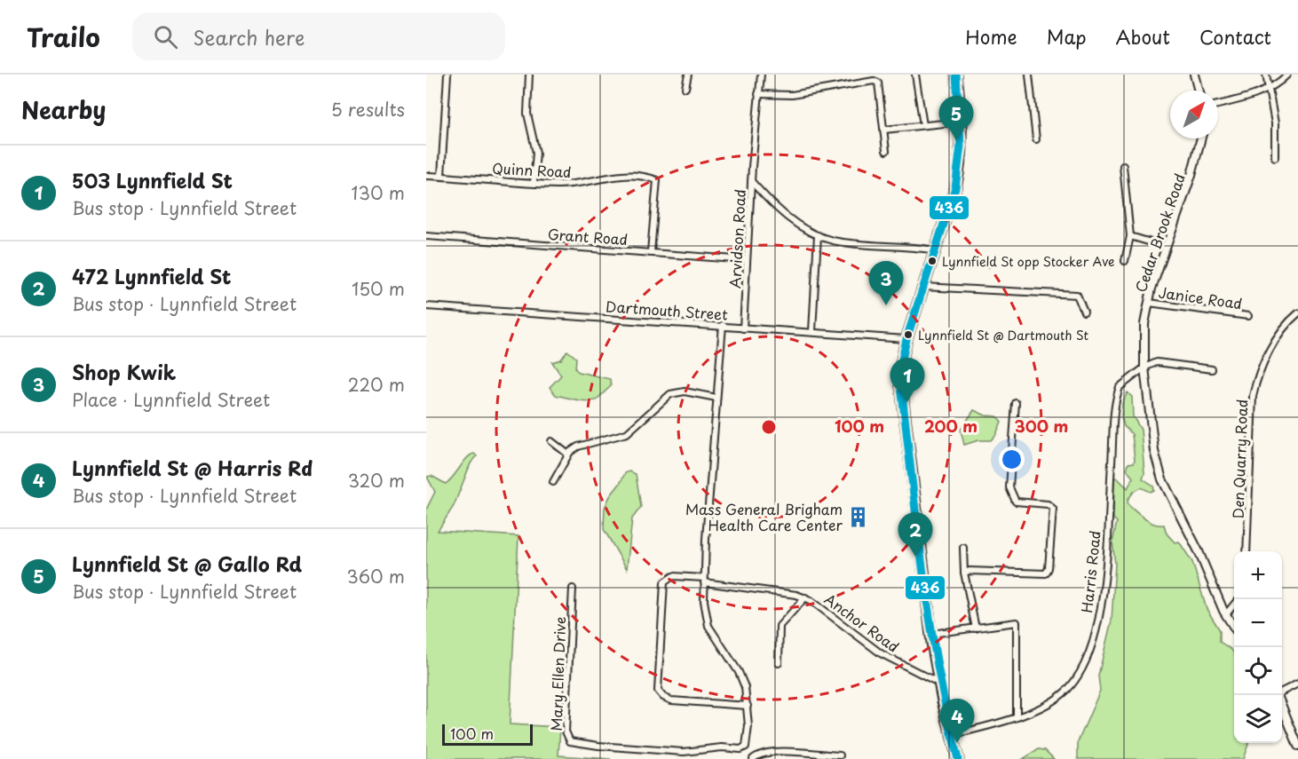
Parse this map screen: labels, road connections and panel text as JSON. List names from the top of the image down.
{
  "streets": {
    "street": [
      "Quinn Road",
      "Cedar Brook Road",
      "Grant Road",
      "Arvidson Road",
      "Janice Road",
      "Dartmouth Street",
      "Den Quarry Road",
      "Harris Road",
      "Anchor Road",
      "Mary Ellen Drive"
    ]
  },
  "crossings": [
    ["Quinn Road", "Grant Road"],
    ["Cedar Brook Road", "Janice Road"],
    ["Cedar Brook Road", "Harris Road"],
    ["Grant Road", "Arvidson Road"],
    ["Arvidson Road", "Dartmouth Street"],
    ["Anchor Road", "Mary Ellen Drive"]
  ],
  "places": {
    "other": ["Lynnfield St opp Stocker Ave", "Lynnfield St @ Dartmouth St"],
    "building": ["Mass General Brigham Health Care Center"]
  },
  "lines": ["transit line 436"],
  "scale_bar": "100 m",
  "north": "top right",
  "page": {
    "header": "Trailo",
    "search": "Search here",
    "nav": [
      "Home",
      "Map",
      "About",
      "Contact"
    ],
    "heading": ["Nearby", "5 results"],
    "pins": [
      "5",
      "3",
      "1",
      "2",
      "4"
    ],
    "list": [
      {
        "mark": "1",
        "name": "503 Lynnfield St",
        "note": "Bus stop · Lynnfield Street",
        "value": "130 m"
      },
      {
        "mark": "2",
        "name": "472 Lynnfield St",
        "note": "Bus stop · Lynnfield Street",
        "value": "150 m"
      },
      {
        "mark": "3",
        "name": "Shop Kwik",
        "note": "Place · Lynnfield Street",
        "value": "220 m"
      },
      {
        "mark": "4",
        "name": "Lynnfield St @ Harris Rd",
        "note": "Bus stop · Lynnfield Street",
        "value": "320 m"
      },
      {
        "mark": "5",
        "name": "Lynnfield St @ Gallo Rd",
        "note": "Bus stop · Lynnfield Street",
        "value": "360 m"
      }
    ],
    "map_buttons": ["+", "−"],
    "scale": "100 m"
  },
  "rings": ["100 m", "200 m", "300 m"]
}
